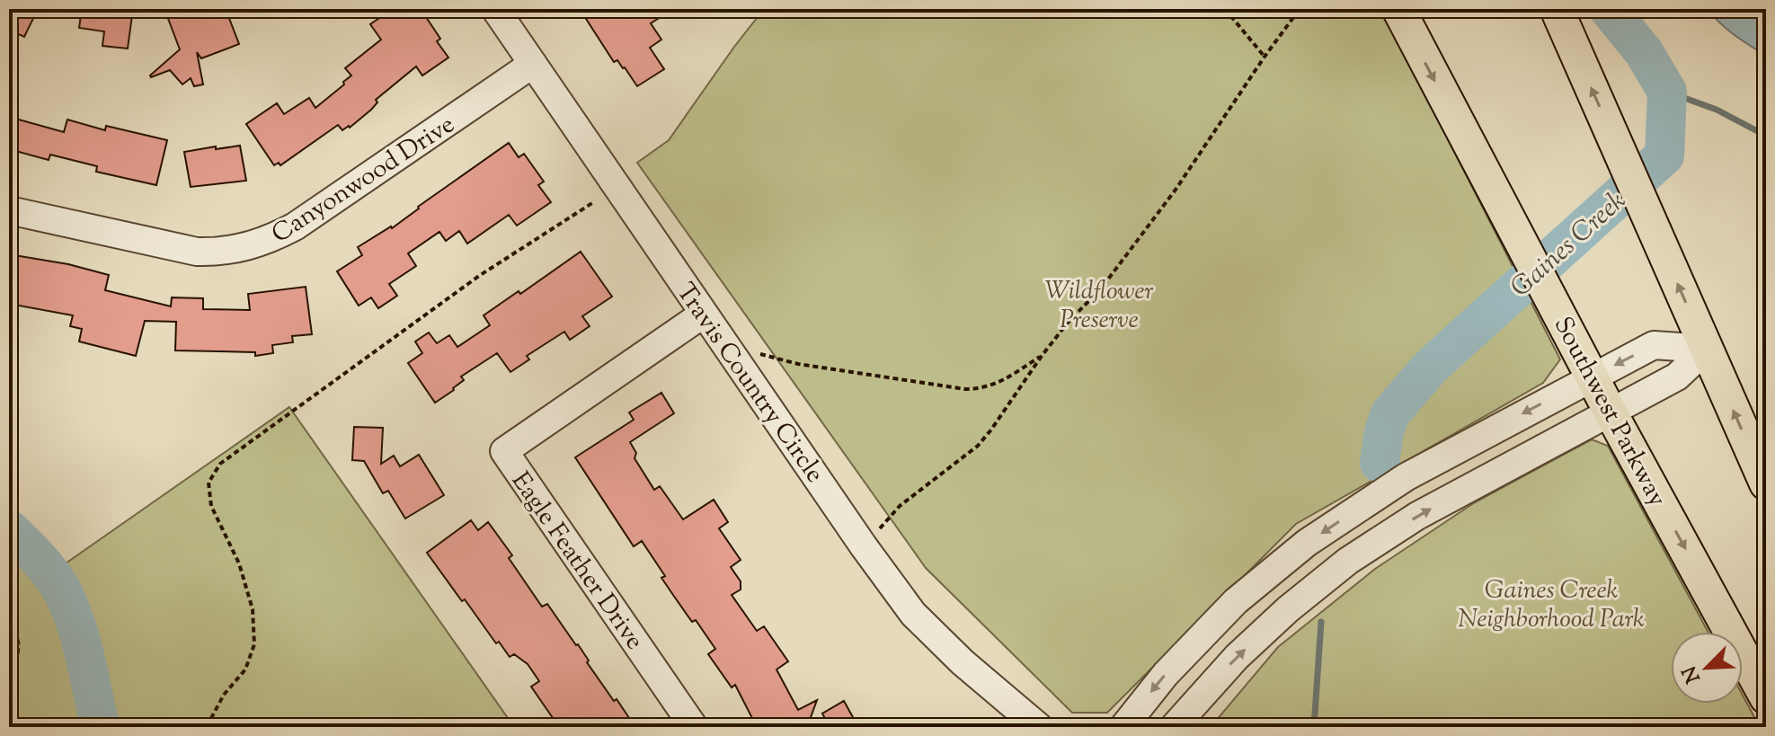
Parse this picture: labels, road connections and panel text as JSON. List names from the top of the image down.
{
  "streets": {
    "main road": ["Southwest Parkway"],
    "street": ["Canyonwood Drive", "Travis Country Circle", "Eagle Feather Drive"]
  },
  "crossings": [
    ["Canyonwood Drive", "Travis Country Circle"],
    ["Travis Country Circle", "Eagle Feather Drive"]
  ],
  "water": ["Gaines Creek"],
  "parks": ["Wildflower Preserve", "Gaines Creek Neighborhood Park"],
  "north": "bottom left"
}
